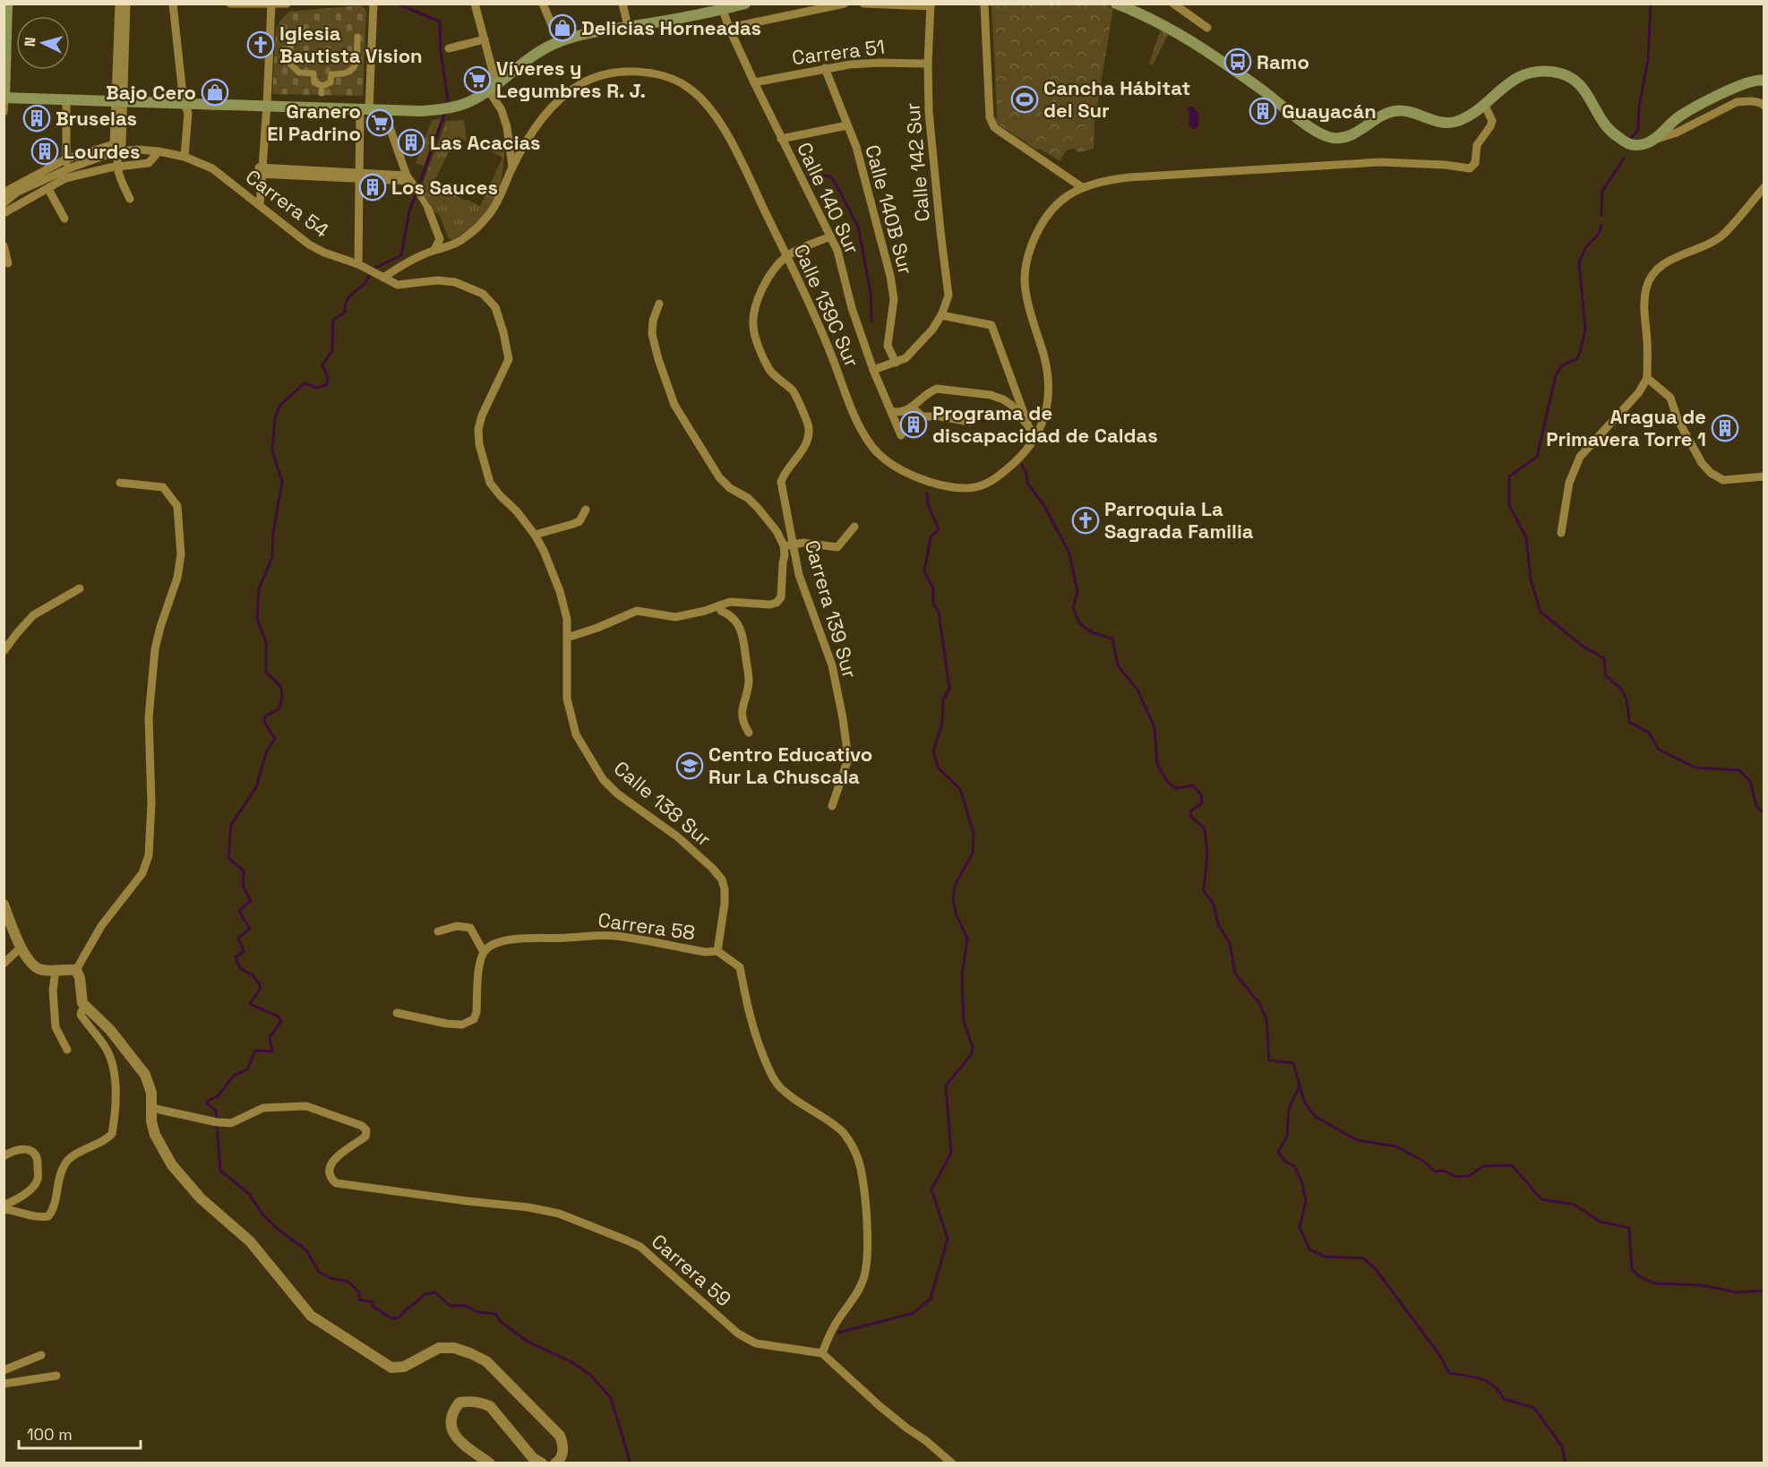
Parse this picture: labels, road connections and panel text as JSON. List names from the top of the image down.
{
  "streets": {
    "street": [
      "Carrera 51",
      "Calle 142 Sur",
      "Calle 140 Sur",
      "Carrera 54",
      "Calle 140B Sur",
      "Calle 139C Sur",
      "Carrera 139 Sur",
      "Calle 138 Sur",
      "Carrera 58",
      "Carrera 59"
    ]
  },
  "crossings": [
    ["Carrera 51", "Calle 142 Sur"],
    ["Carrera 51", "Calle 140 Sur"],
    ["Carrera 51", "Calle 140B Sur"],
    ["Carrera 54", "Calle 138 Sur"],
    ["Calle 139C Sur", "Carrera 139 Sur"],
    ["Calle 138 Sur", "Carrera 58"],
    ["Carrera 58", "Carrera 59"]
  ],
  "places": {
    "shop": ["Delicias Horneadas", "Bajo Cero"],
    "church": ["Iglesia Bautista Vision", "Parroquia La Sagrada Familia"],
    "bus stop": ["Ramo"],
    "supermarket": ["Víveres y Legumbres R. J.", "Granero El Padrino"],
    "sports": ["Cancha Hábitat del Sur"],
    "building": [
      "Guayacán",
      "Bruselas",
      "Las Acacias",
      "Lourdes",
      "Los Sauces",
      "Programa de discapacidad de Caldas",
      "Aragua de Primavera Torre 1"
    ],
    "school or university": ["Centro Educativo Rur La Chuscala"]
  },
  "scale_bar": "100 m",
  "north": "left"
}
